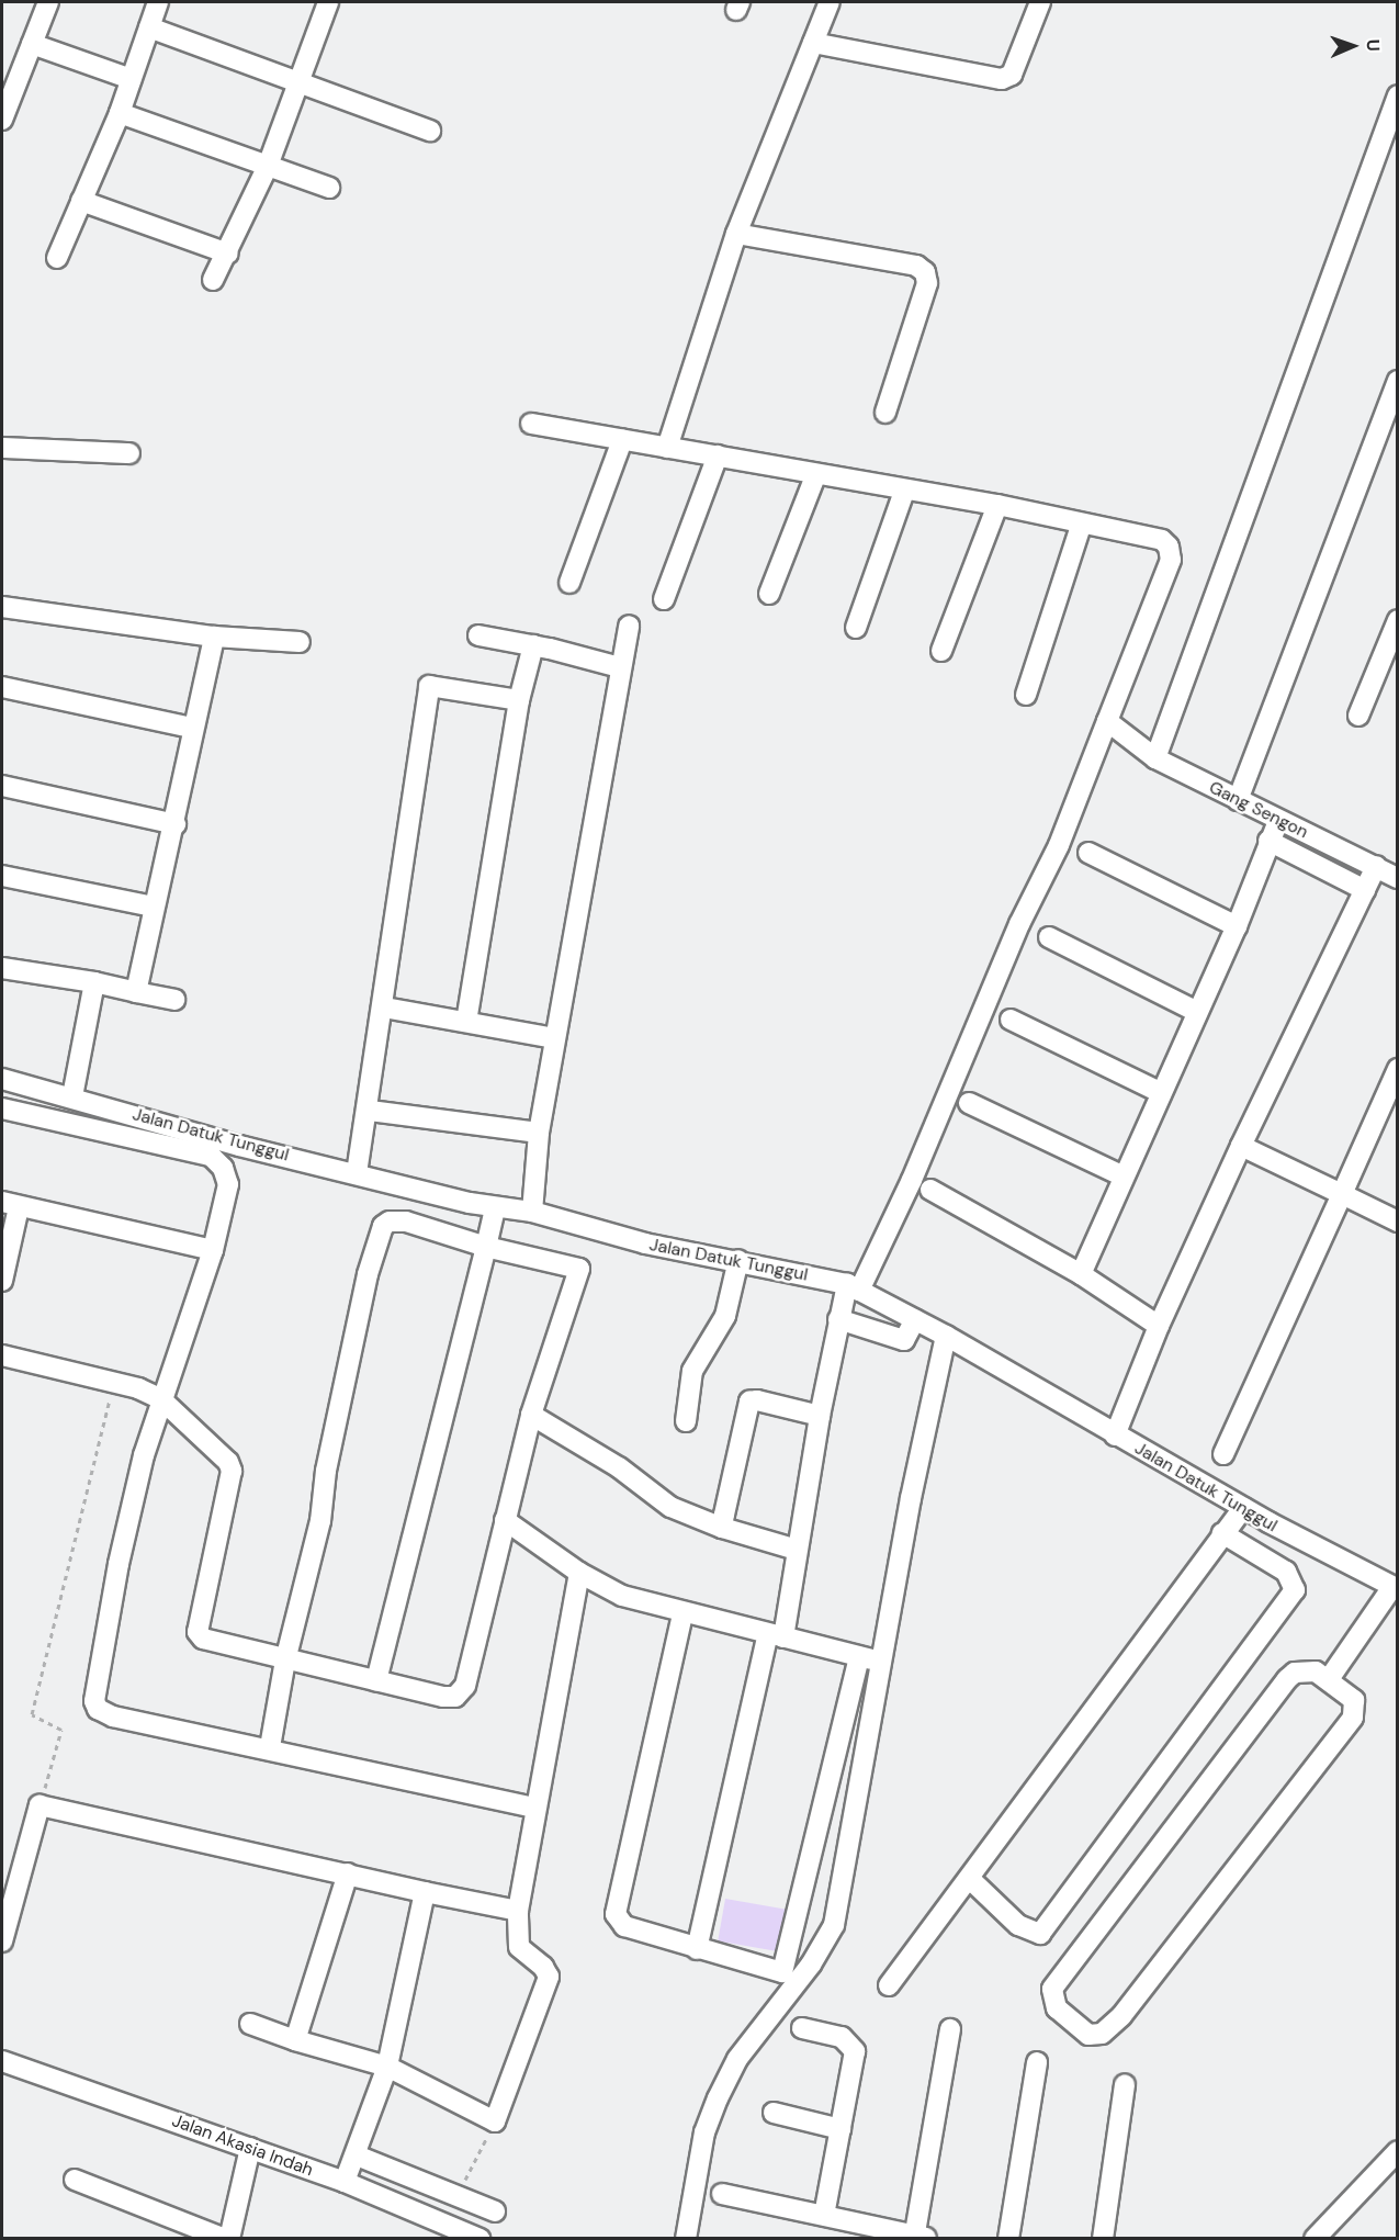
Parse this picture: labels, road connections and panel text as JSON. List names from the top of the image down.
{
  "streets": {
    "street": ["Gang Sengon", "Jalan Datuk Tunggul", "Jalan Akasia Indah"]
  },
  "north": "right"
}
